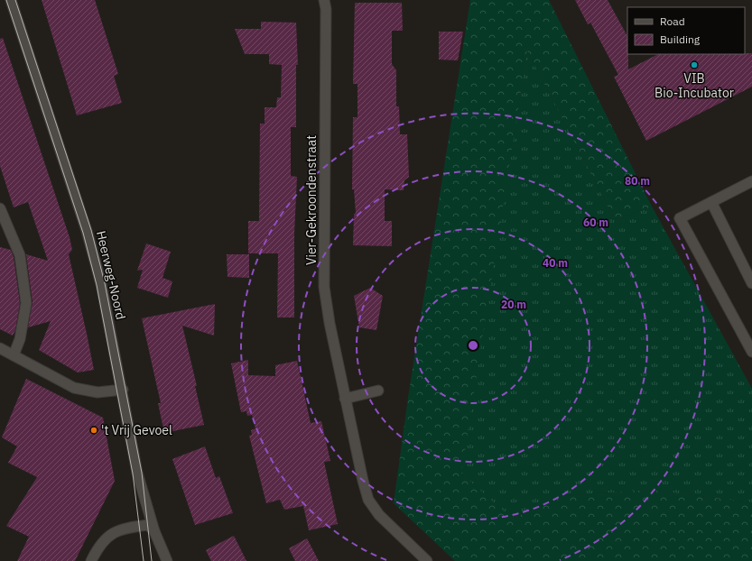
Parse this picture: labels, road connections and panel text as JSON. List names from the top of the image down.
{
  "streets": {
    "street": ["Vier-Gekroondenstraat", "Heerweg-Noord"]
  },
  "places": ["VIB Bio-Incubator", "'t Vrij Gevoel"],
  "legend": ["Road", "Building"],
  "rings": [
    "80 m",
    "60 m",
    "40 m",
    "20 m"
  ]
}
